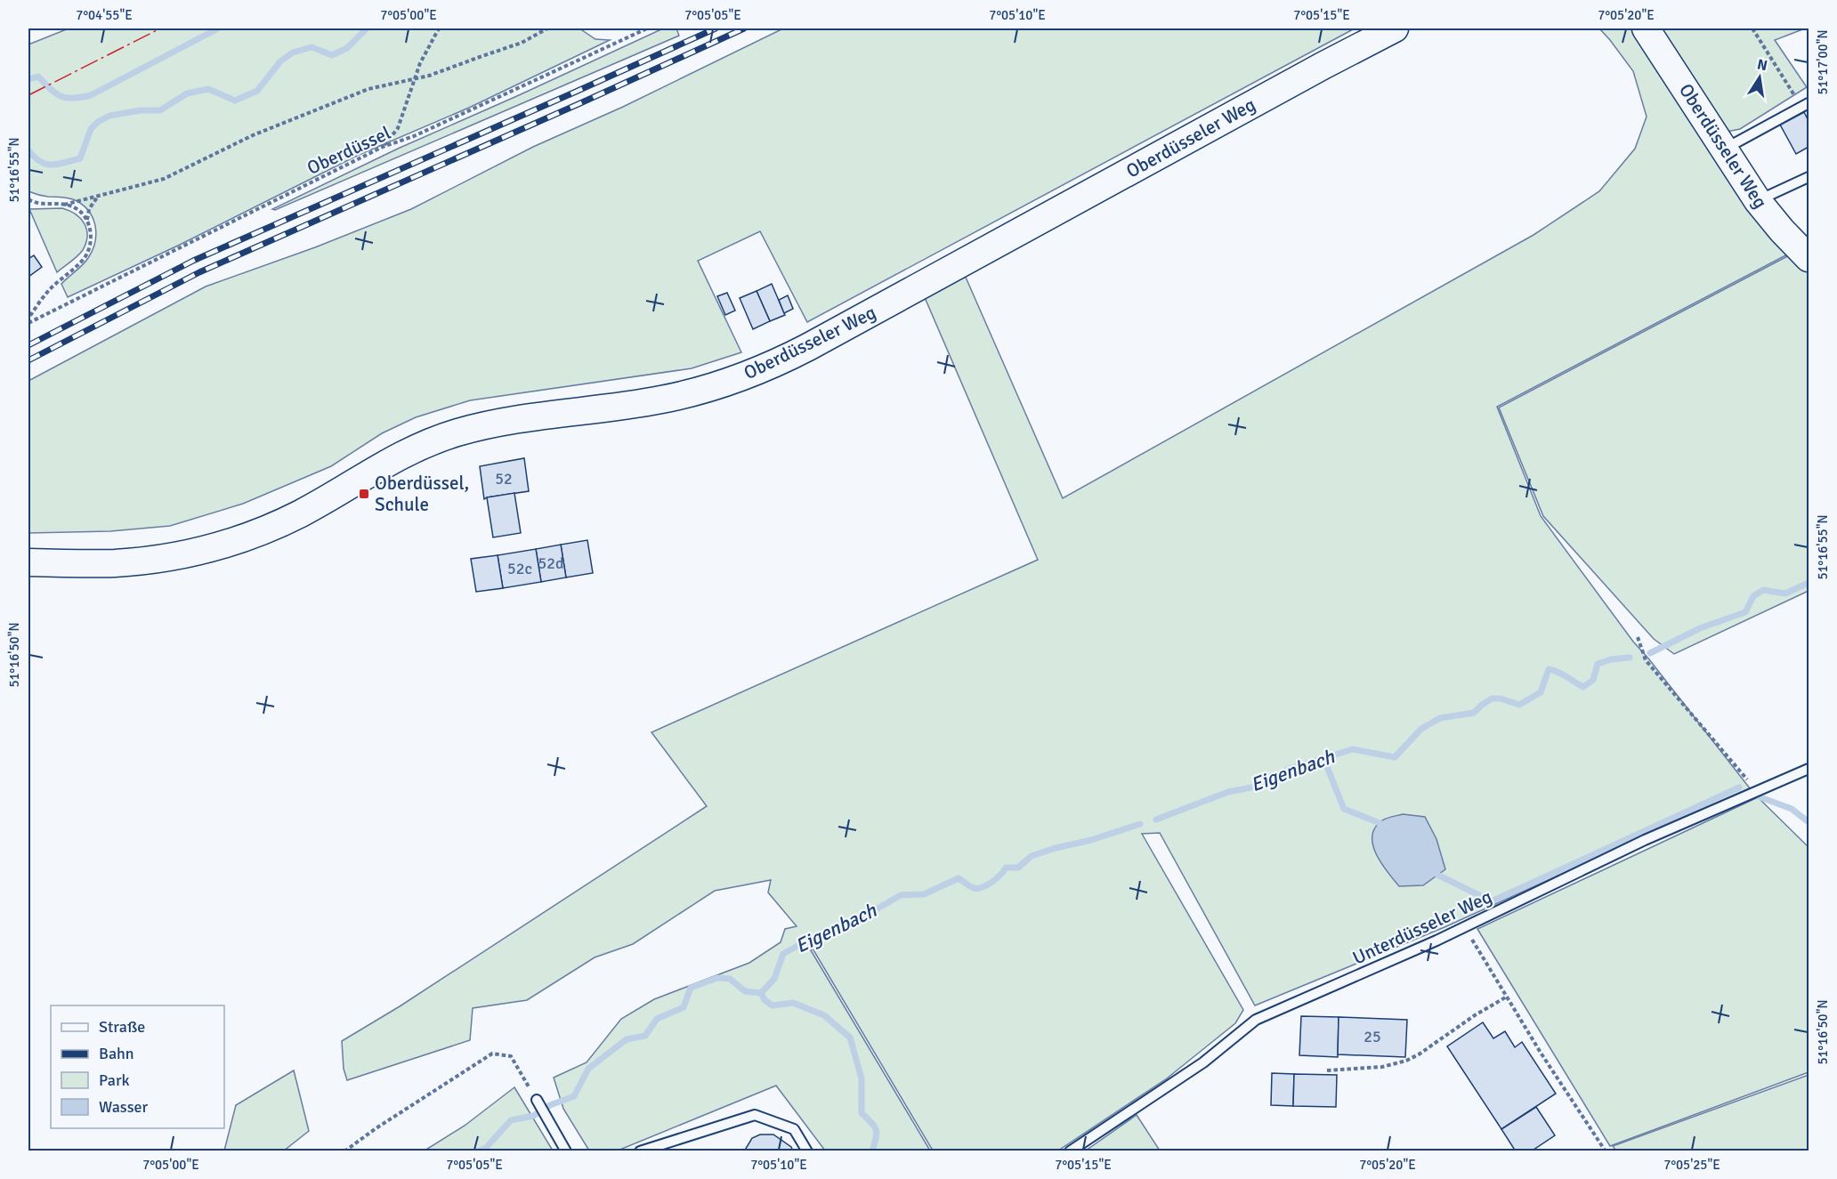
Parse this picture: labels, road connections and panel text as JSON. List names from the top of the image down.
{
  "streets": {
    "street": ["Oberdüsseler Weg"],
    "lane": ["Unterdüsseler Weg"],
    "path": ["Oberdüssel"]
  },
  "water": ["Eigenbach"],
  "places": {
    "transit": ["Oberdüssel, Schule"]
  },
  "house_numbers": [
    "52",
    "52d",
    "52c",
    "25"
  ],
  "legend": [
    "Straße",
    "Bahn",
    "Park",
    "Wasser"
  ],
  "north": "top",
  "coordinates": [
    "7°04'55\"E",
    "7°05'00\"E",
    "7°05'05\"E",
    "7°05'10\"E",
    "7°05'15\"E",
    "7°05'20\"E",
    "51°17'00\"N",
    "51°16'55\"N",
    "51°16'50\"N",
    "7°05'25\"E"
  ]
}
